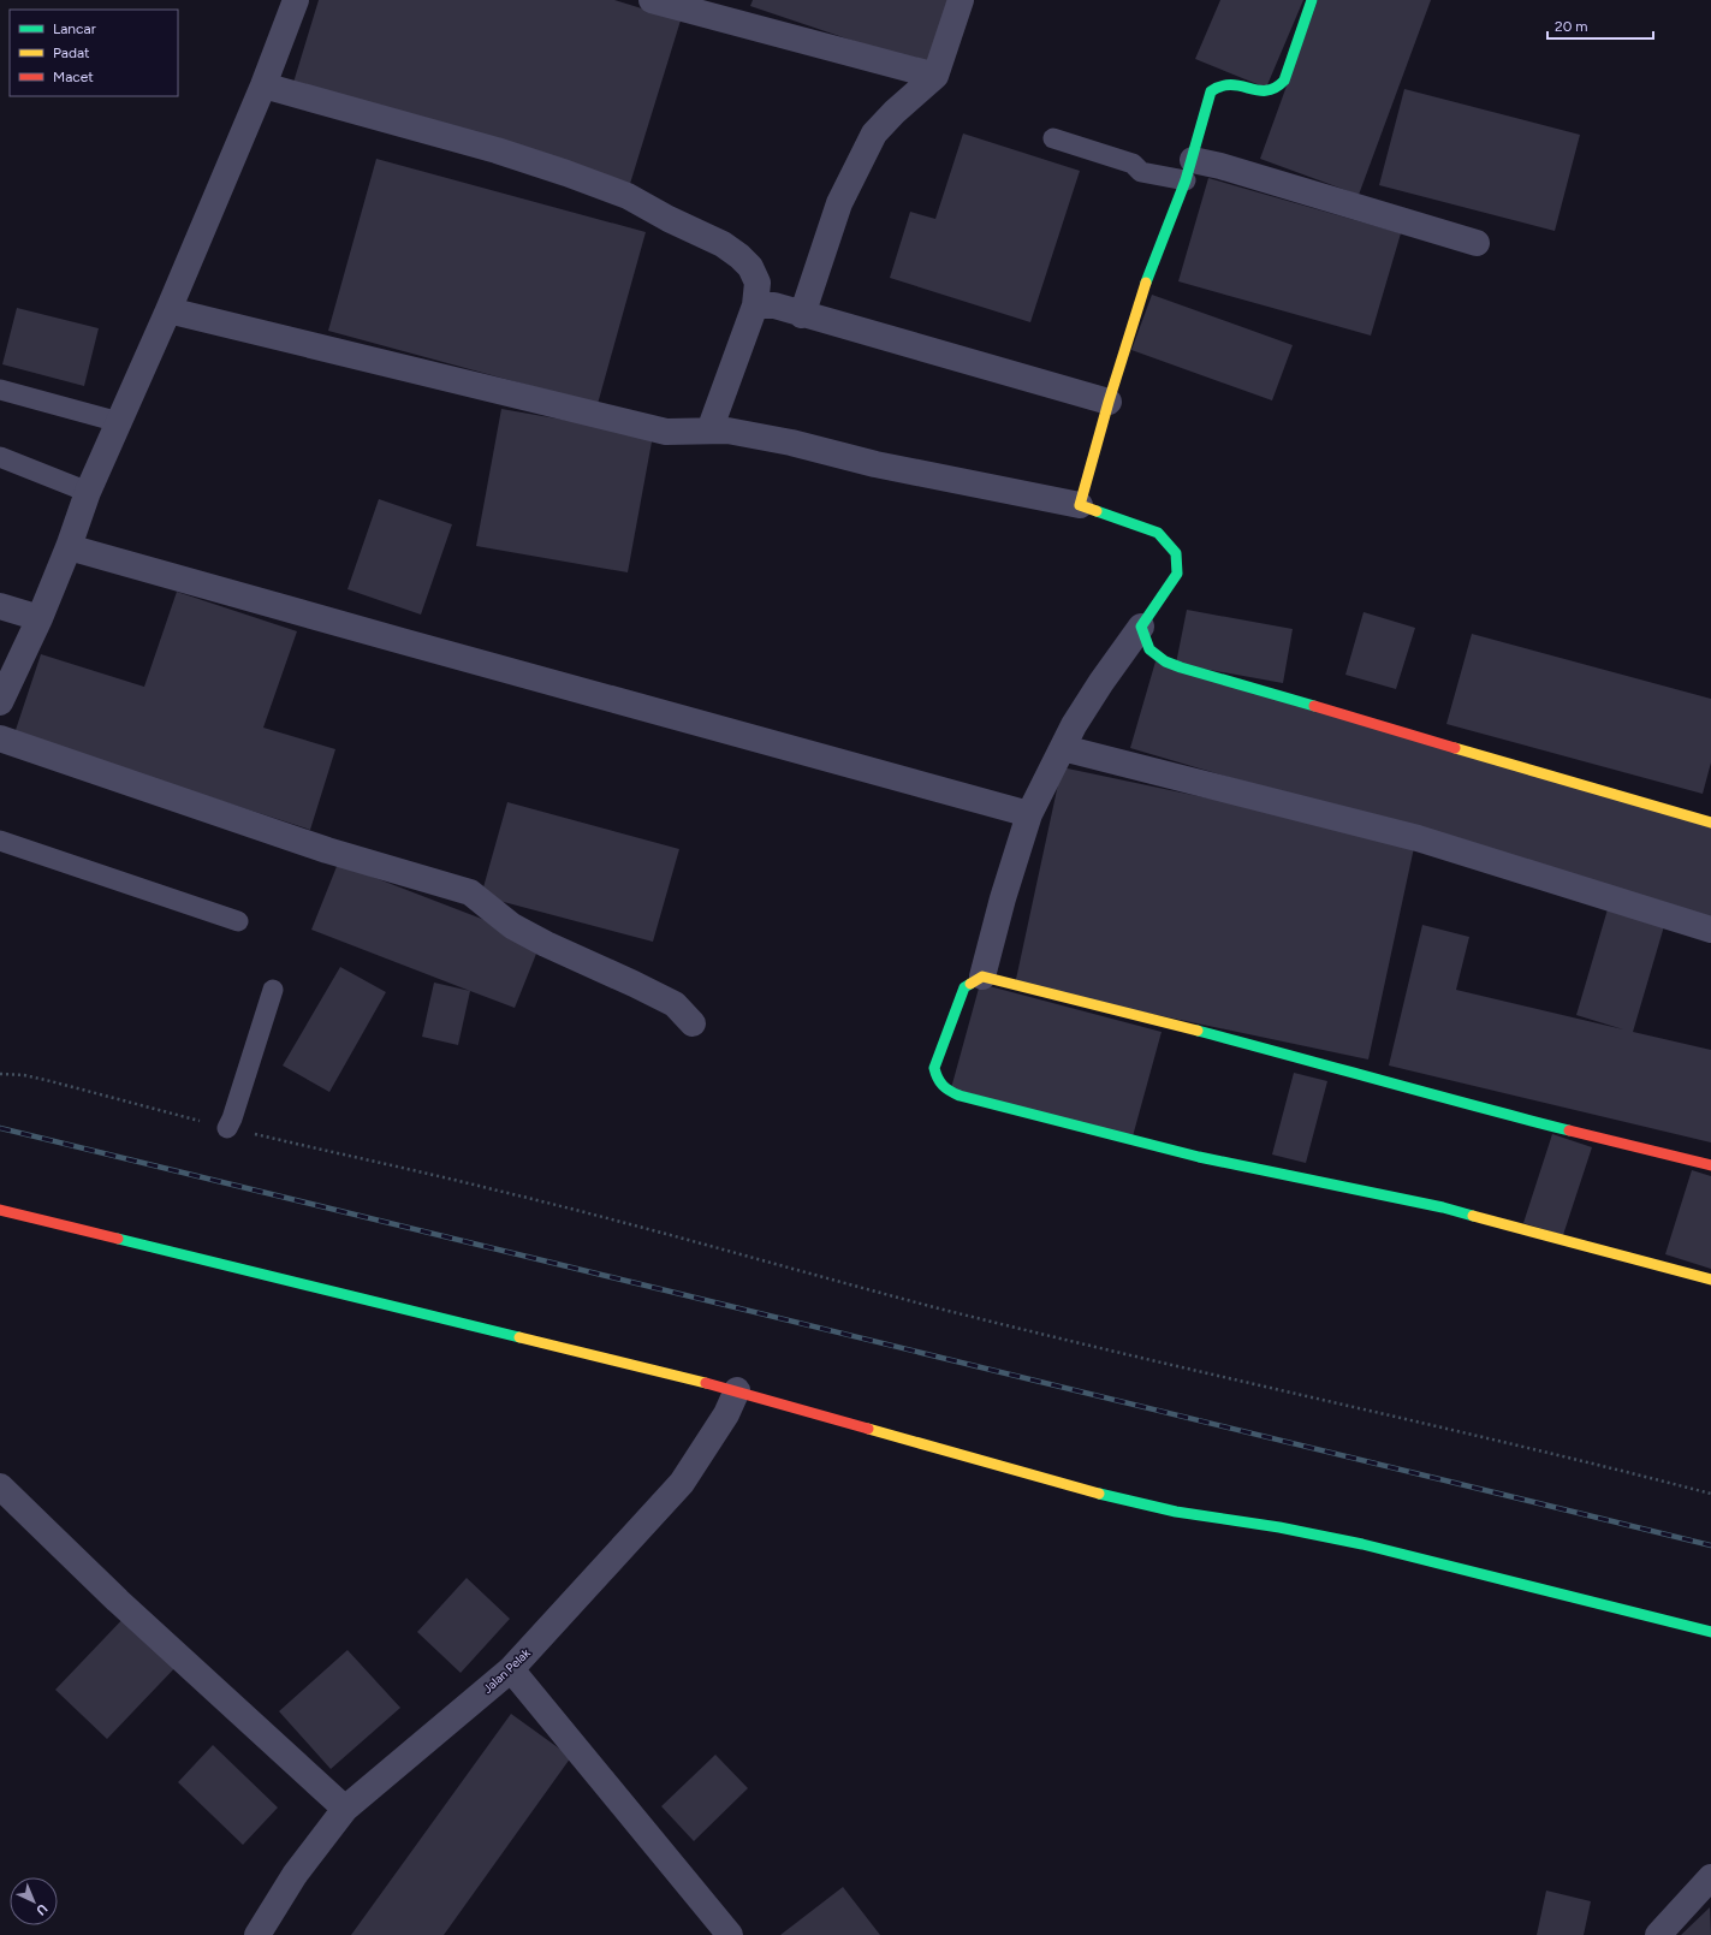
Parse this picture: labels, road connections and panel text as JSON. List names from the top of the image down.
{
  "streets": {
    "street": ["Jalan Pelak"]
  },
  "legend": ["Lancar", "Padat", "Macet"],
  "scale_bar": "20 m",
  "north": "bottom right"
}
